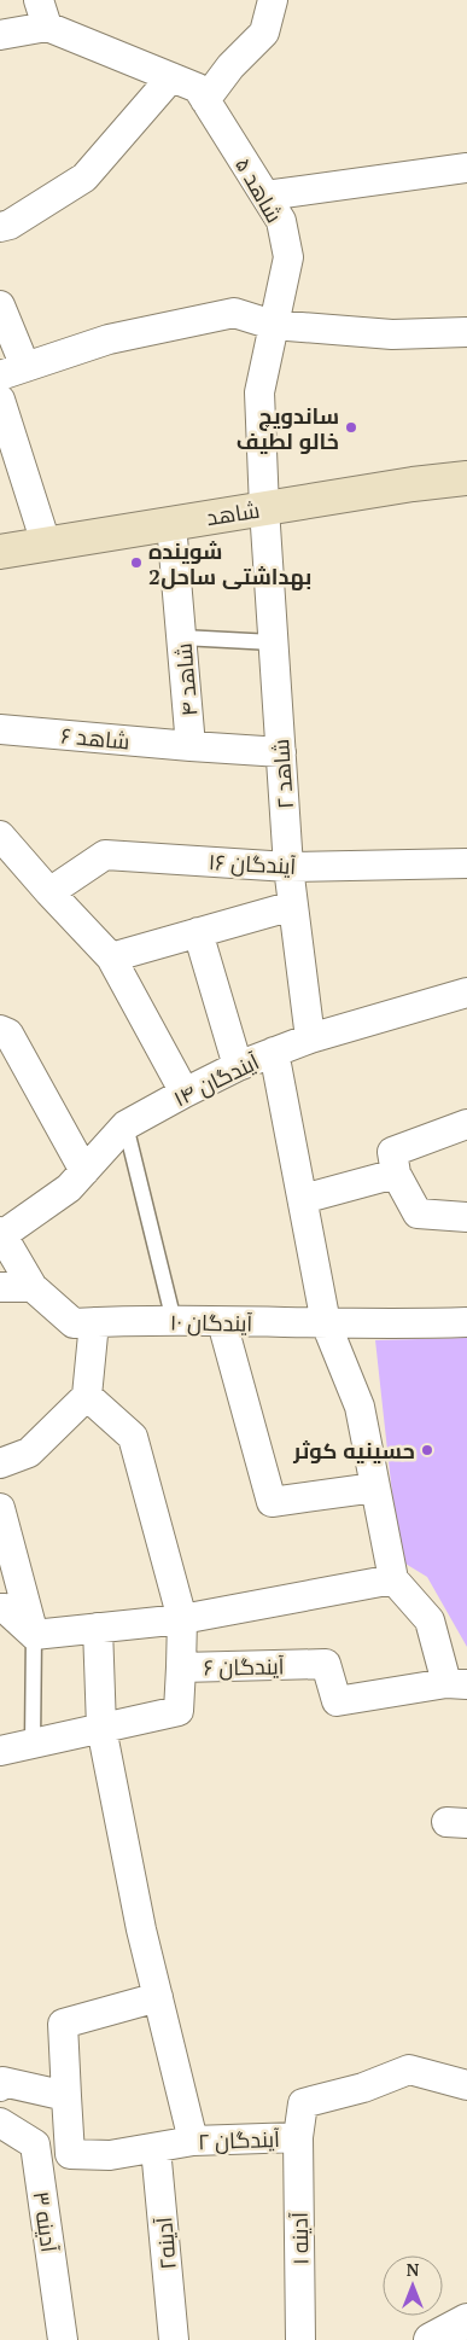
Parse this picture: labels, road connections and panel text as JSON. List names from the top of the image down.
{
  "streets": {
    "main road": ["شاهد"],
    "street": [
      "شاهد ۵",
      "شاهد ۴",
      "شاهد ۶",
      "شاهد ۲",
      "آیندگان ۱۶",
      "آیندگان ۱۴",
      "آیندگان ۱۰",
      "آیندگان ۶",
      "آیندگان ۲",
      "آدینه ۳",
      "آدینه ۱",
      "آدینه۲"
    ]
  },
  "crossings": [
    ["شاهد ۵", "شاهد"],
    ["شاهد ۵", "شاهد ۲"],
    ["شاهد", "شاهد ۴"],
    ["شاهد", "شاهد ۲"],
    ["شاهد ۴", "شاهد ۶"],
    ["شاهد ۴", "شاهد ۲"],
    ["شاهد ۲", "آیندگان ۱۶"],
    ["شاهد ۲", "آیندگان ۱۴"],
    ["آیندگان ۱۴", "آیندگان ۱۰"],
    ["آیندگان ۲", "آدینه ۱"],
    ["آیندگان ۲", "آدینه۲"]
  ],
  "places": ["ساندویچ خالو لطیف", "شوینده بهداشتی ساحل2", "حسینیه کوثر"],
  "north": "top"
}
